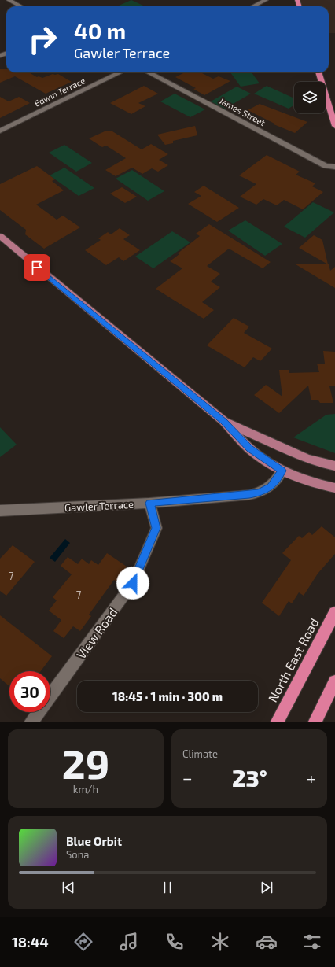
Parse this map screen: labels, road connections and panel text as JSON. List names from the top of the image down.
{
  "streets": {
    "highway": ["North East Road"],
    "street": [
      "Edwin Terrace",
      "James Street",
      "Gawler Terrace",
      "View Road"
    ]
  },
  "crossings": [
    ["Gawler Terrace", "View Road"]
  ],
  "house_numbers": ["7", "7"],
  "page": {
    "turn": ["40 m", "Gawler Terrace"],
    "limit": "30",
    "trip": "18:45 · 1 min · 300 m",
    "tile": [
      ["29", "km/h"],
      "Climate"
    ],
    "heat": ["−", "23°", "+"],
    "song": ["Blue Orbit", "Sona"],
    "tabs": "18:44"
  }
}
